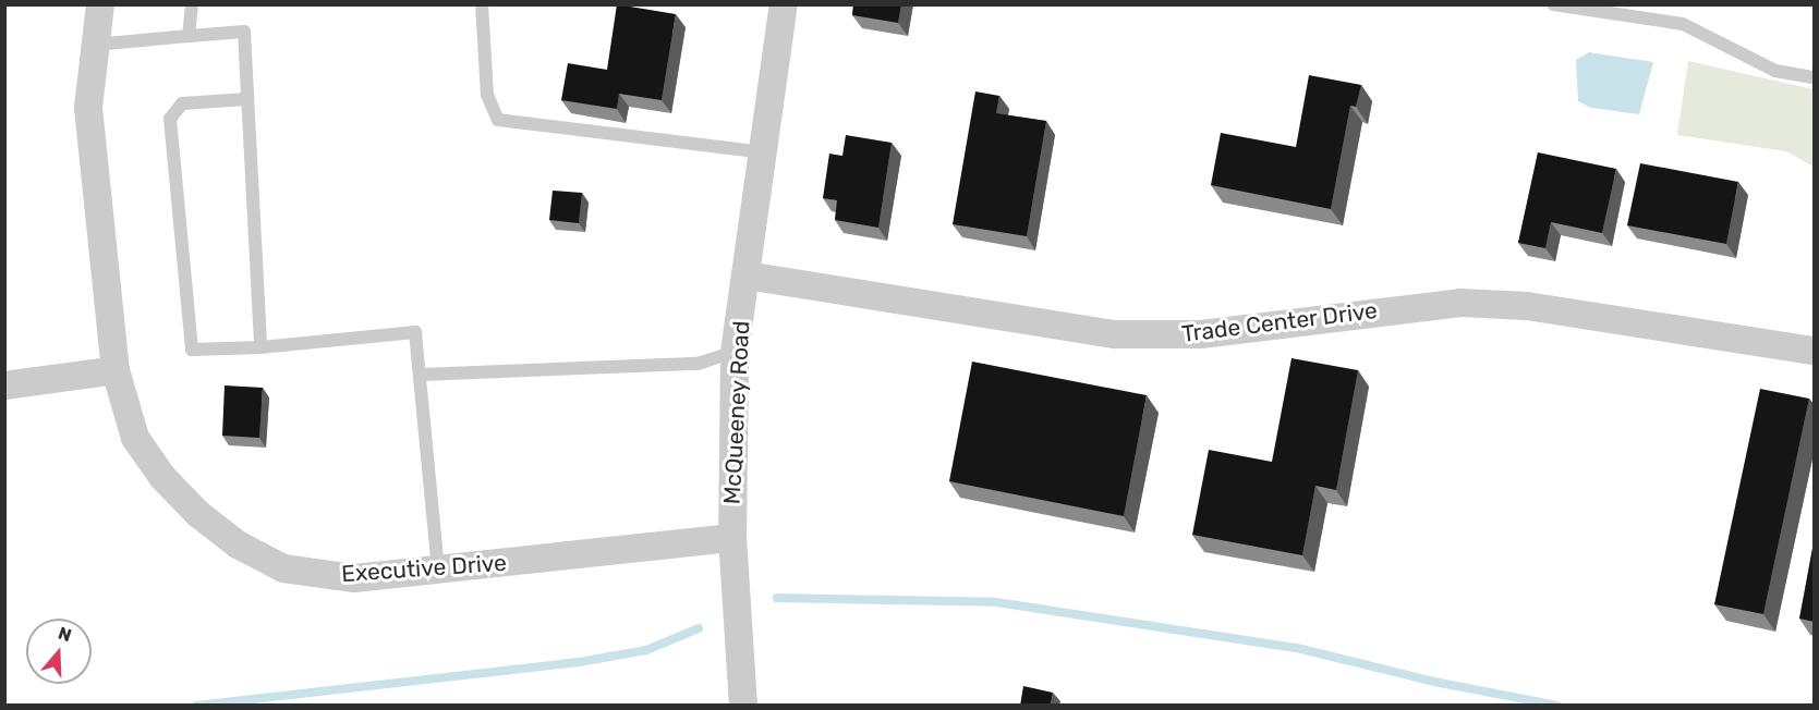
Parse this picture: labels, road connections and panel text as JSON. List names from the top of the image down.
{
  "streets": {
    "street": ["Trade Center Drive", "McQueeney Road", "Executive Drive"]
  },
  "crossings": [
    ["Trade Center Drive", "McQueeney Road"],
    ["McQueeney Road", "Executive Drive"]
  ],
  "north": "top"
}
